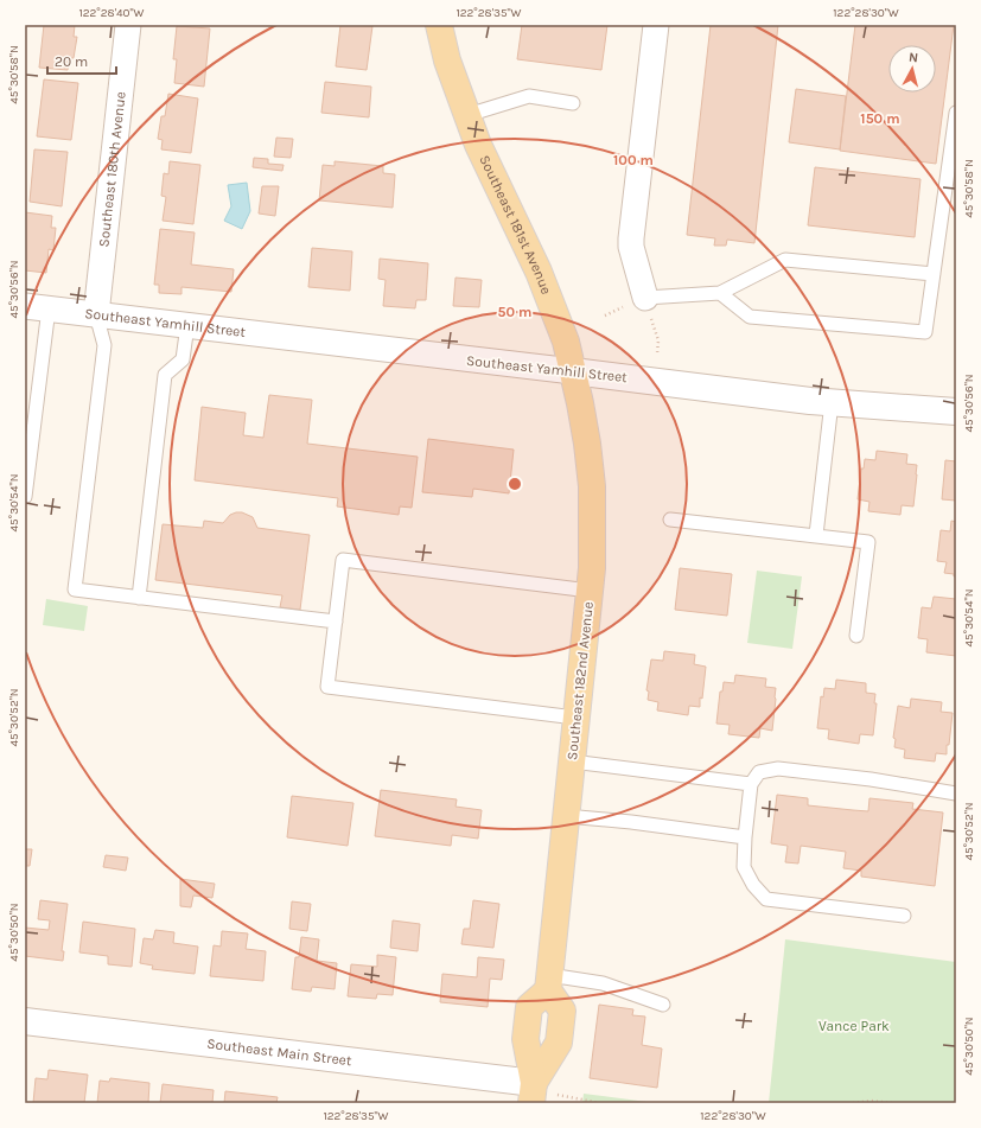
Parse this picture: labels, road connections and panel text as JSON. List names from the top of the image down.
{
  "streets": {
    "main road": ["Southeast 181st Avenue", "Southeast 182nd Avenue"],
    "street": ["Southeast 180th Avenue", "Southeast Yamhill Street", "Southeast Main Street"]
  },
  "crossings": [
    ["Southeast 180th Avenue", "Southeast Yamhill Street"],
    ["Southeast 181st Avenue", "Southeast Yamhill Street"],
    ["Southeast 181st Avenue", "Southeast 182nd Avenue"],
    ["Southeast Yamhill Street", "Southeast 182nd Avenue"]
  ],
  "parks": ["Vance Park"],
  "scale_bar": "20 m",
  "north": "top",
  "coordinates": [
    "122°28'40\"W",
    "122°28'35\"W",
    "122°28'30\"W",
    "45°30'58\"N",
    "45°30'56\"N",
    "45°30'54\"N",
    "45°30'52\"N",
    "45°30'50\"N"
  ],
  "rings": ["150 m", "100 m", "50 m"]
}
